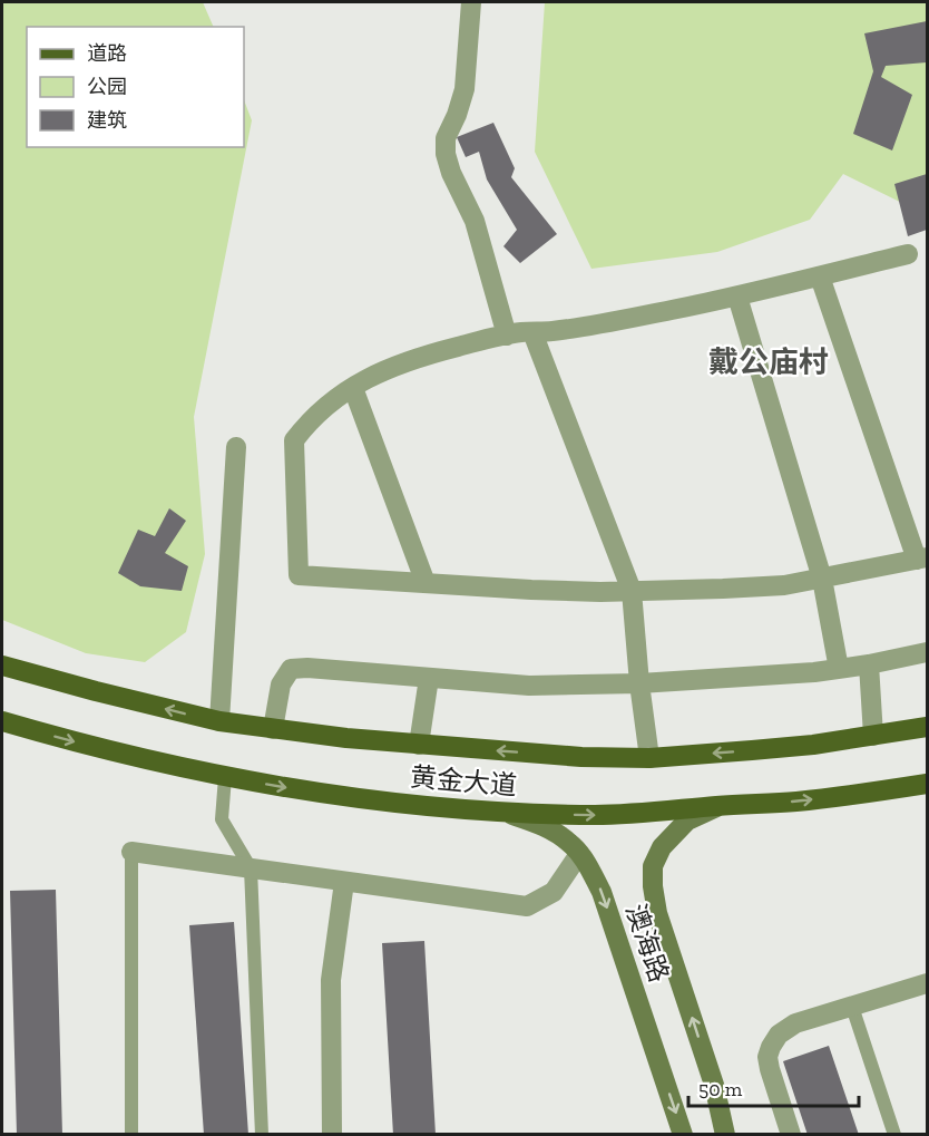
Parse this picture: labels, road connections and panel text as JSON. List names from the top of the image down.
{
  "streets": {
    "main road": ["黄金大道", "澳海路"]
  },
  "crossings": [
    ["黄金大道", "澳海路"]
  ],
  "districts": ["戴公庙村"],
  "legend": ["道路", "公园", "建筑"],
  "scale_bar": "50 m"
}
